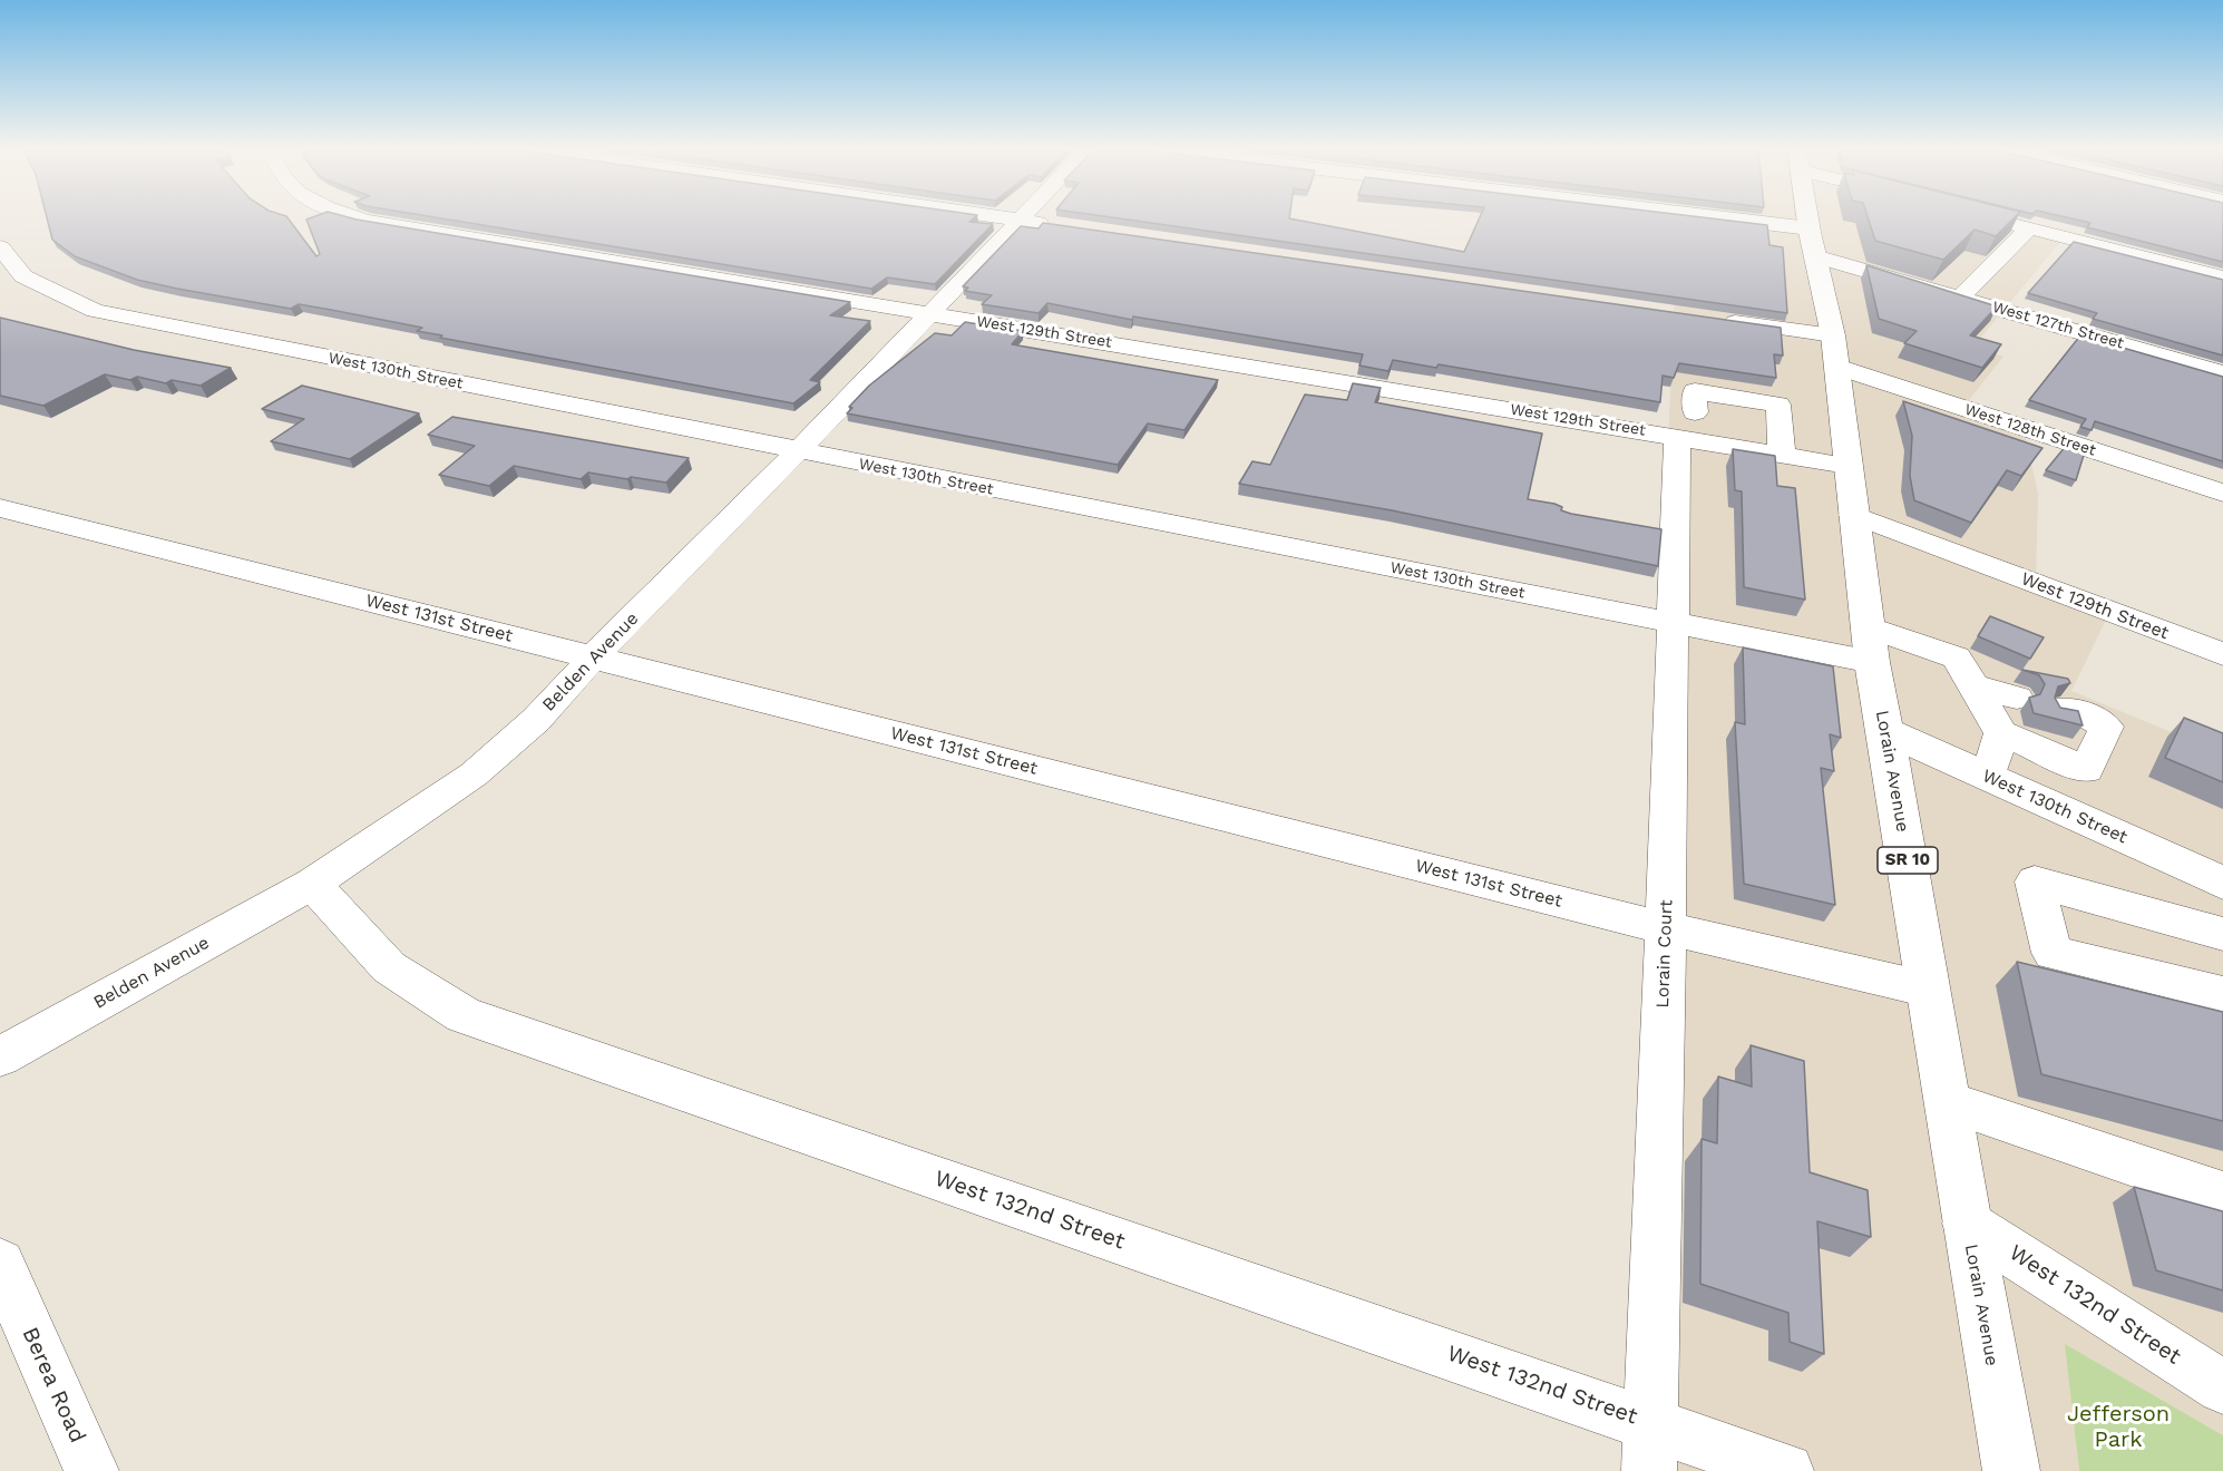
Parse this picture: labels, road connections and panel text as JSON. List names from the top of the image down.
{
  "streets": {
    "main road": ["West 130th Street", "Lorain Avenue", "SR 10"],
    "street": [
      "West 127th Street",
      "West 129th Street",
      "West 128th Street",
      "West 131st Street",
      "Belden Avenue",
      "Lorain Court",
      "West 132nd Street",
      "Berea Road"
    ]
  },
  "crossings": [
    ["West 127th Street", "Lorain Avenue"],
    ["West 129th Street", "Belden Avenue"],
    ["West 129th Street", "Lorain Avenue"],
    ["West 129th Street", "Lorain Court"],
    ["West 130th Street", "Belden Avenue"],
    ["West 130th Street", "Lorain Avenue"],
    ["West 130th Street", "Lorain Court"],
    ["West 128th Street", "Lorain Avenue"],
    ["West 131st Street", "Belden Avenue"],
    ["West 131st Street", "Lorain Avenue"],
    ["West 131st Street", "Lorain Court"],
    ["Belden Avenue", "West 132nd Street"],
    ["Lorain Avenue", "West 132nd Street"],
    ["Lorain Court", "West 132nd Street"]
  ],
  "parks": ["Jefferson Park"]
}
